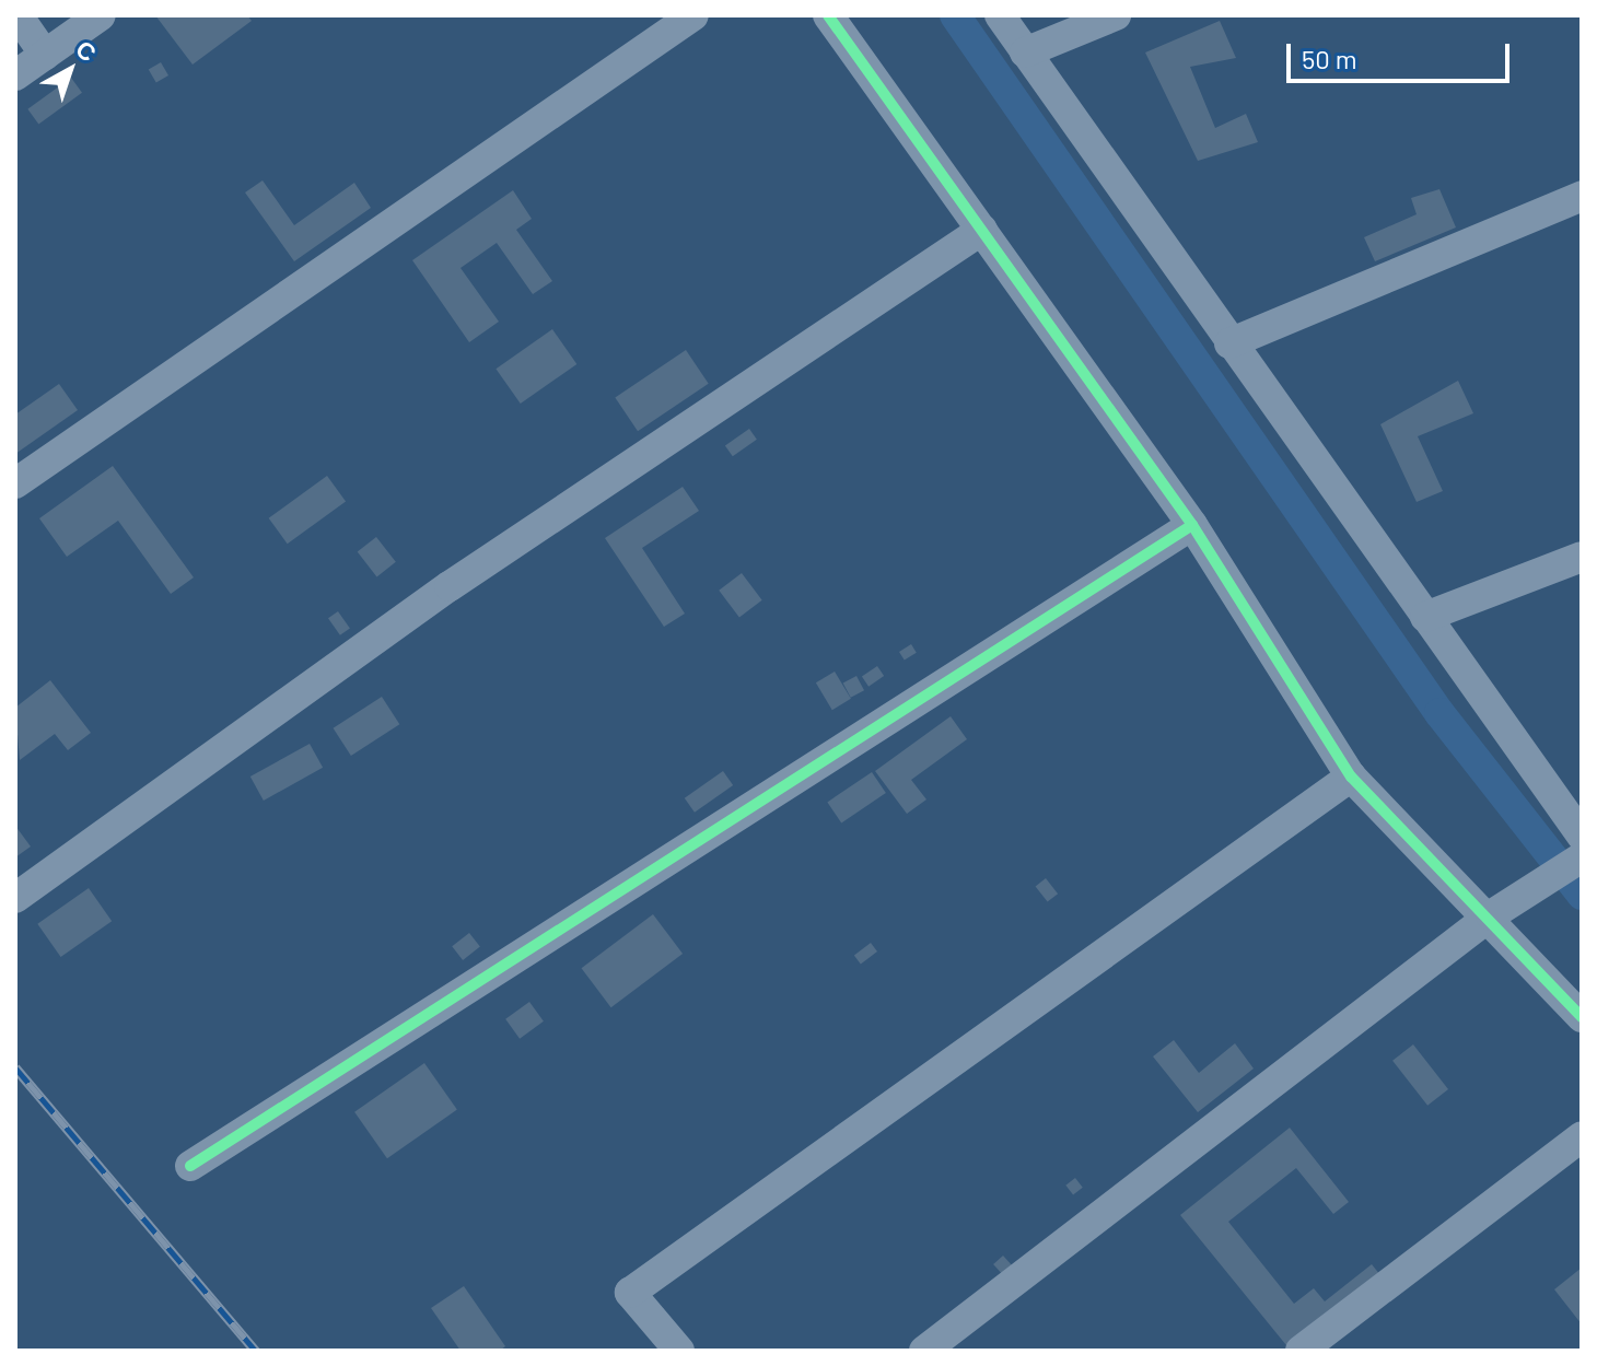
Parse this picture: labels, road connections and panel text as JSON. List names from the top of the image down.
{
  "scale_bar": "50 m",
  "north": "top right"
}
